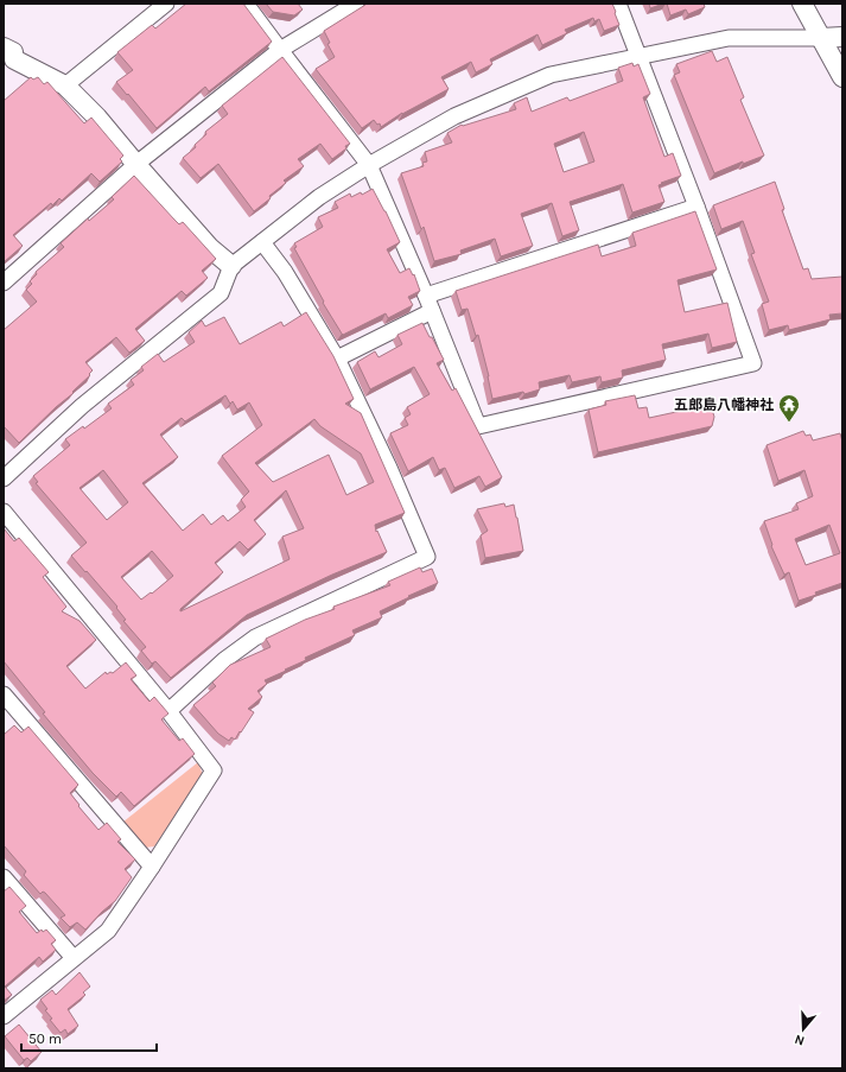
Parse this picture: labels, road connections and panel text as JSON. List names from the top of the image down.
{
  "places": {
    "temple": ["五郎島八幡神社"]
  },
  "scale_bar": "50 m",
  "north": "bottom"
}
